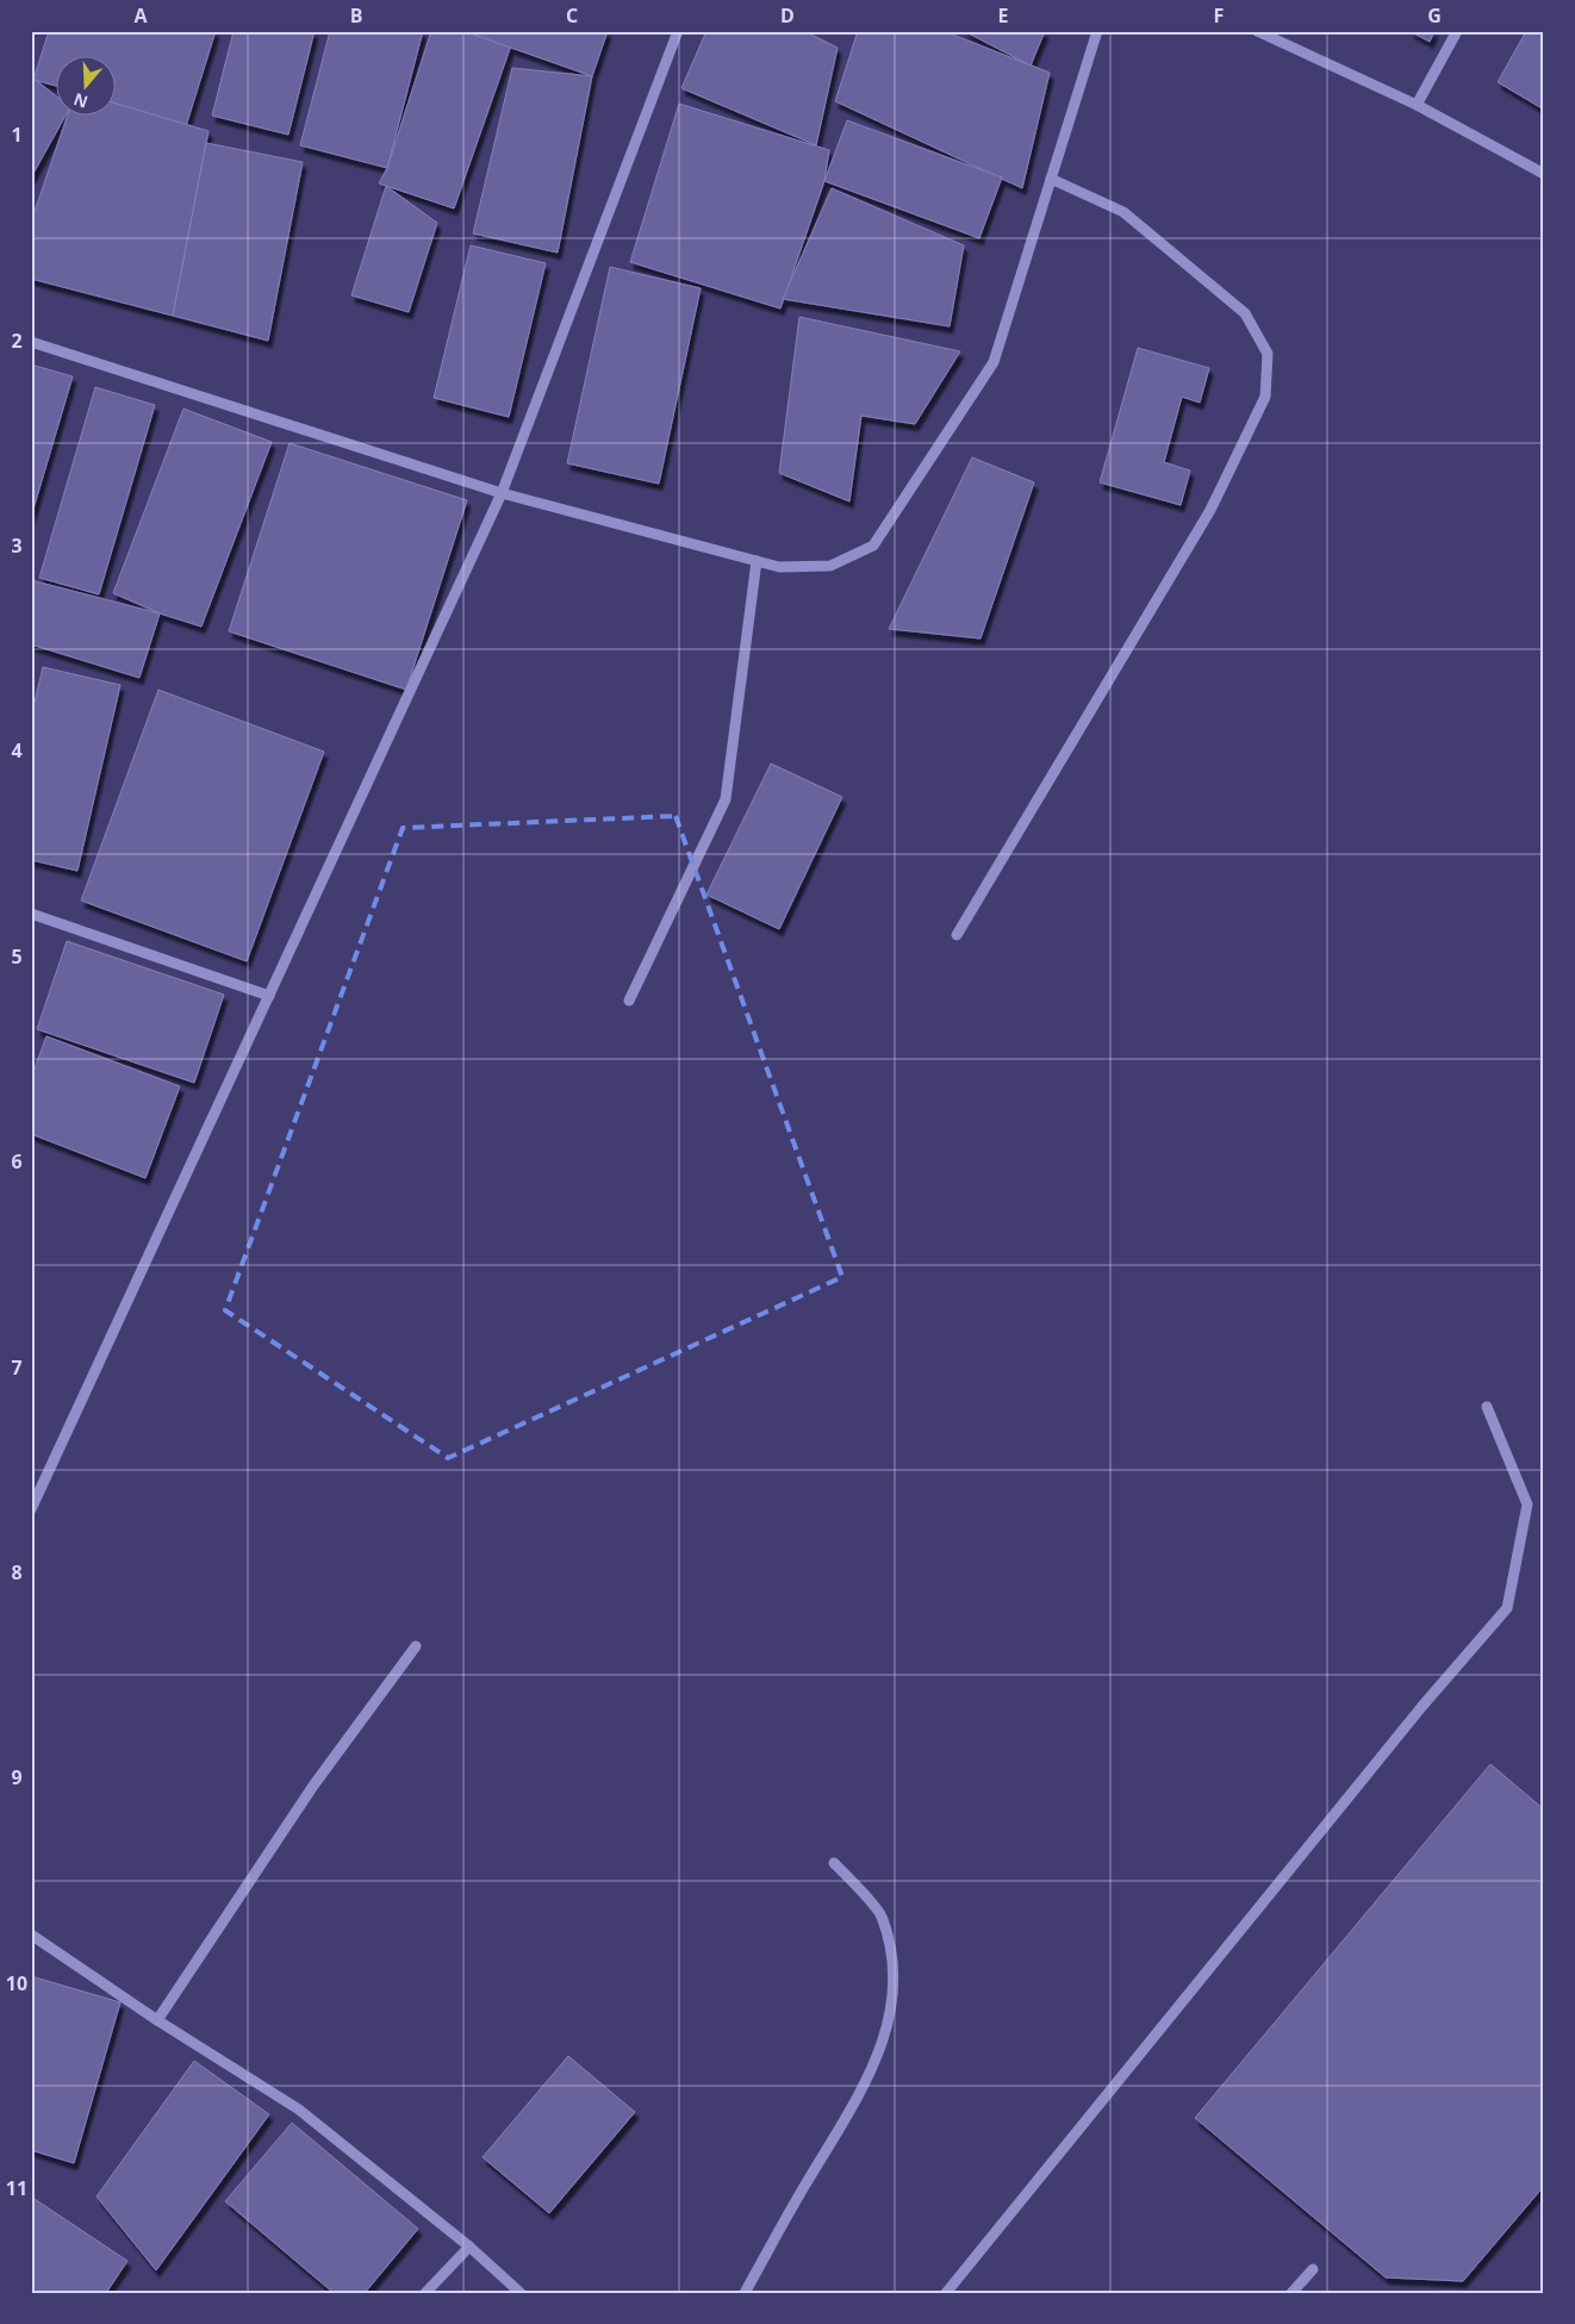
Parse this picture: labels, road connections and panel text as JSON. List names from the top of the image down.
{
  "north": "bottom",
  "grid": {
    "columns": [
      "A",
      "B",
      "C",
      "D",
      "E",
      "F",
      "G"
    ],
    "rows": [
      "1",
      "2",
      "3",
      "4",
      "5",
      "6",
      "7",
      "8",
      "9",
      "10",
      "11"
    ]
  }
}
